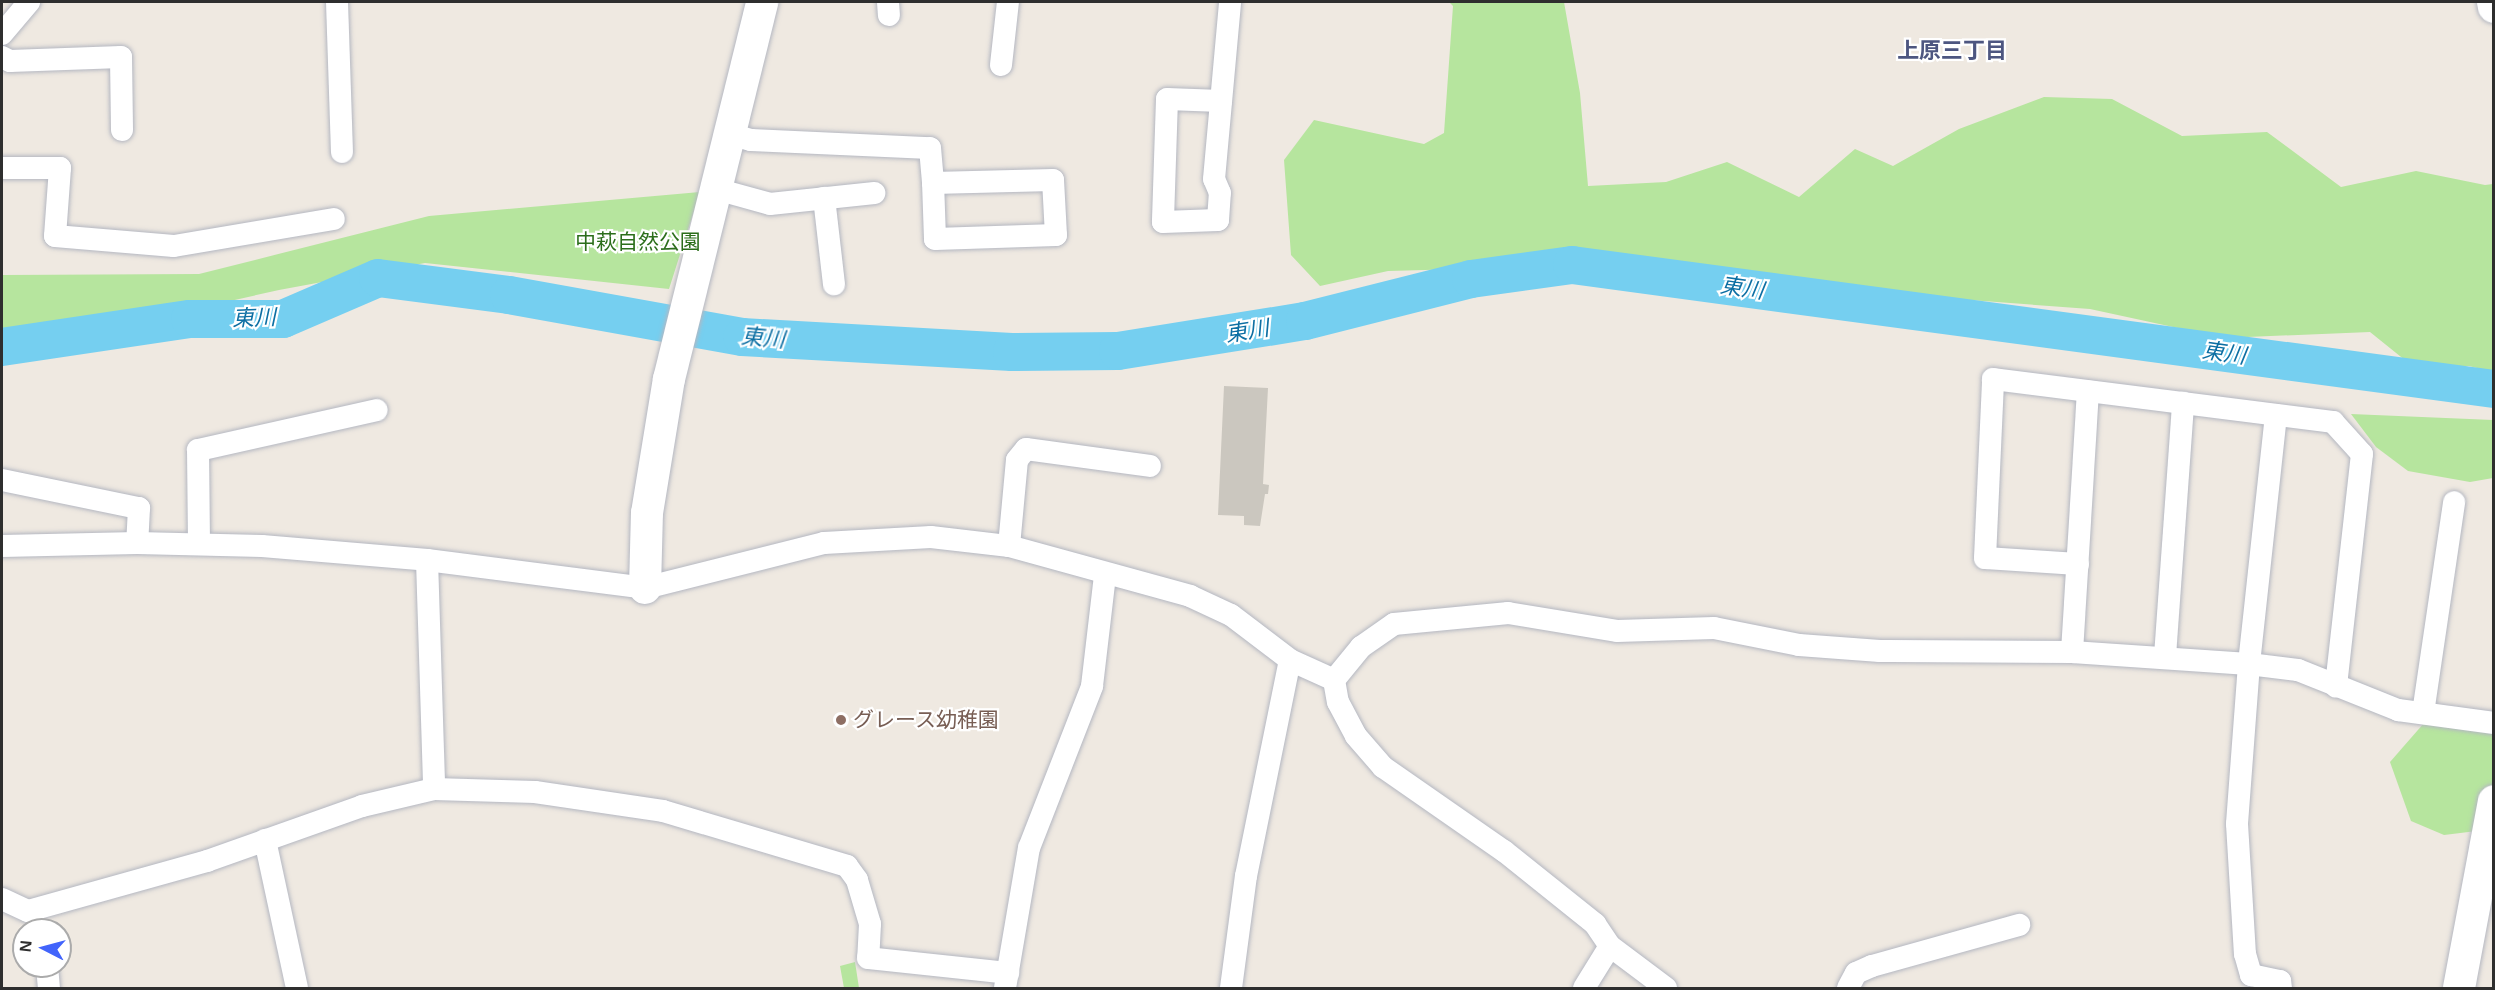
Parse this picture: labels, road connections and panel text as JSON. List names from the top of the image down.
{
  "districts": ["上原三丁目"],
  "water": ["東川"],
  "parks": ["中萩自然公園"],
  "places": ["グレース幼稚園"],
  "north": "left"
}
